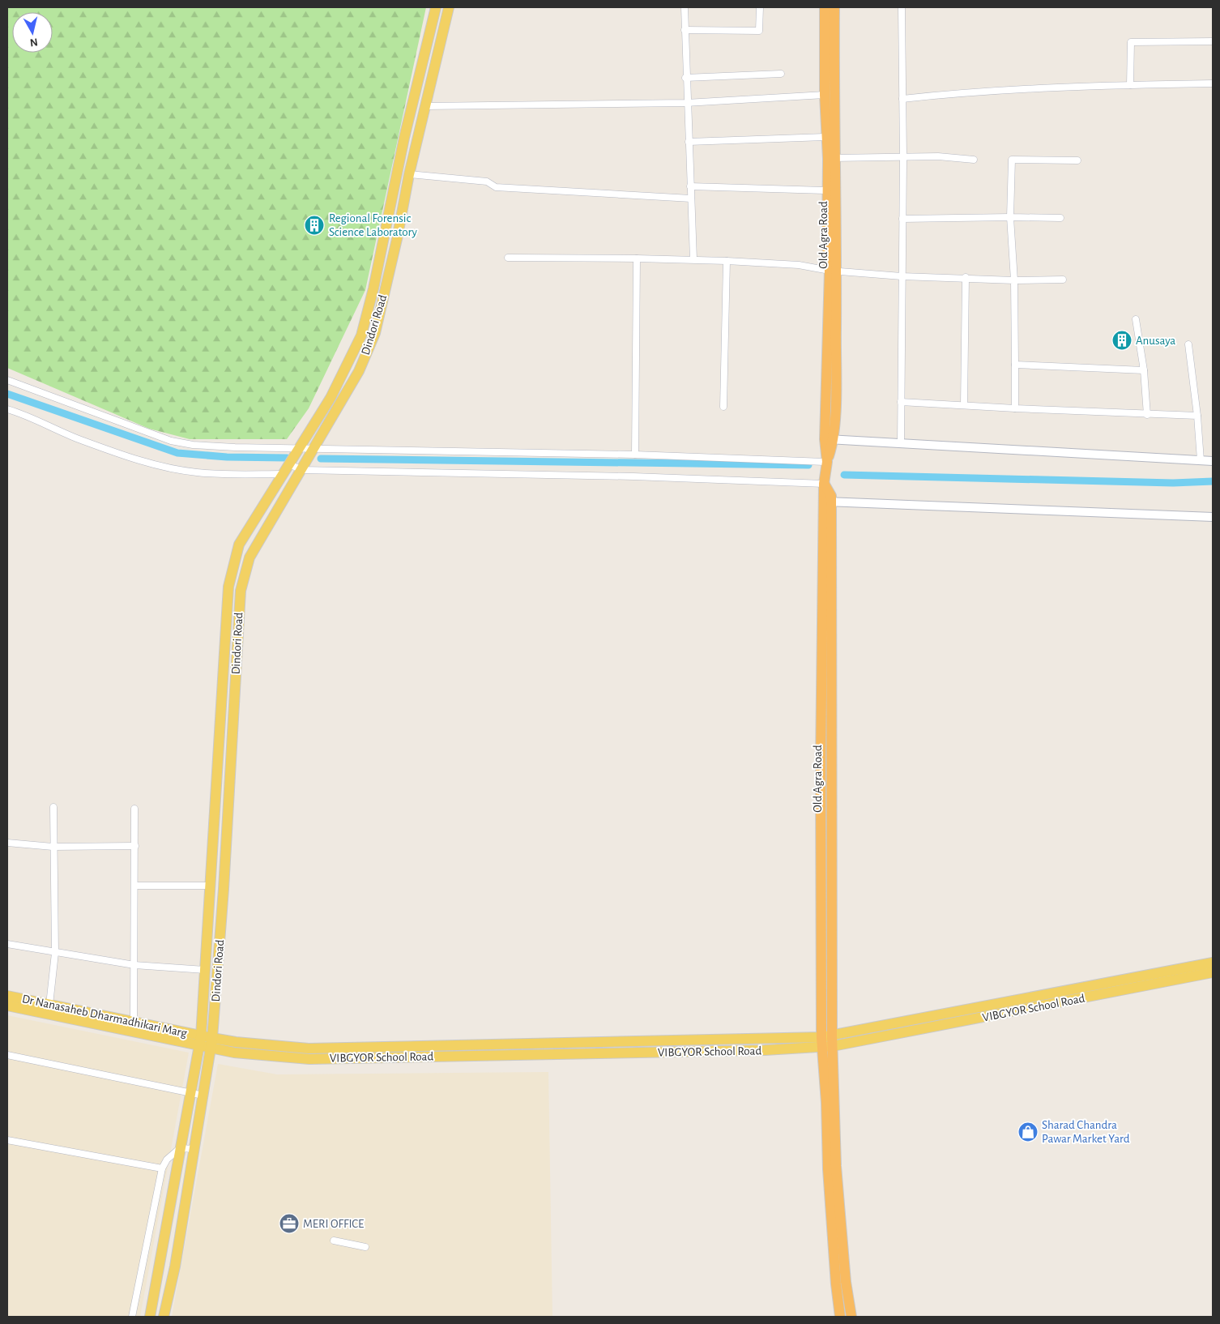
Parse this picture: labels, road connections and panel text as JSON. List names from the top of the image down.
{
  "streets": {
    "highway": ["Old Agra Road"],
    "main road": ["Dindori Road", "VIBGYOR School Road", "Dr Nanasaheb Dharmadhikari Marg"]
  },
  "crossings": [
    ["Dindori Road", "VIBGYOR School Road"],
    ["VIBGYOR School Road", "Dr Nanasaheb Dharmadhikari Marg"]
  ],
  "places": {
    "building": ["Regional Forensic Science Laboratory", "Anusaya"],
    "shop": ["Sharad Chandra Pawar Market Yard"],
    "office": ["MERI OFFICE"]
  },
  "north": "bottom"
}
